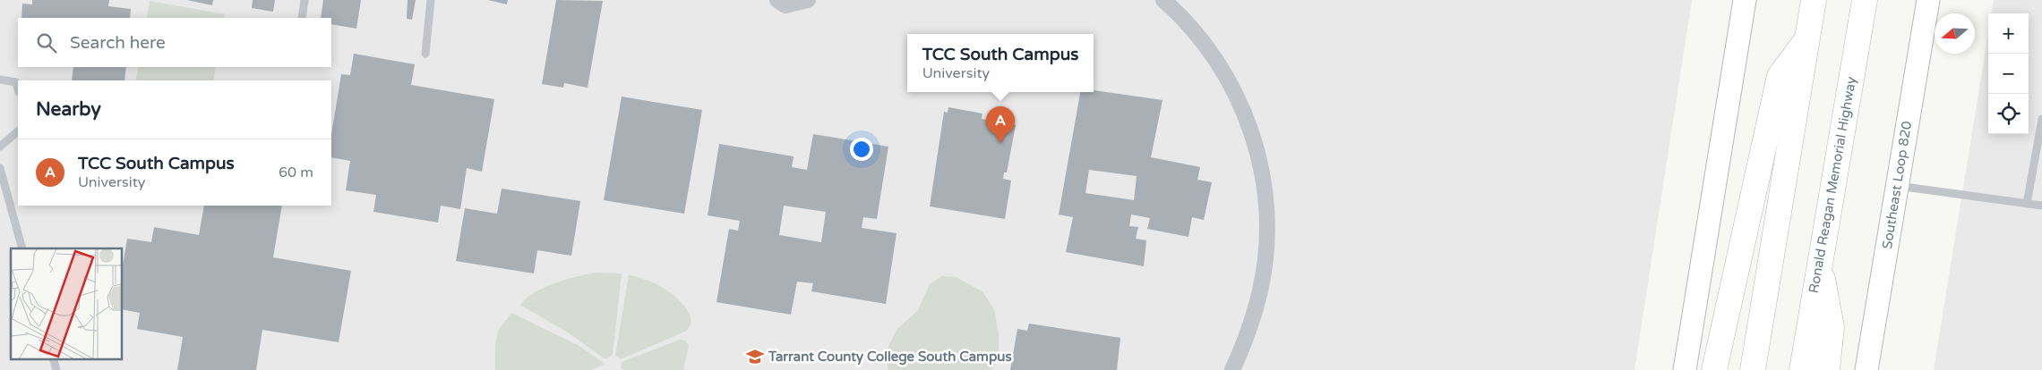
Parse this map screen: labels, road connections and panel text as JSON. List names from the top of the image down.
{
  "streets": {
    "highway": ["Ronald Reagan Memorial Highway"],
    "main road": ["Southeast Loop 820"]
  },
  "places": {
    "school or university": ["Tarrant County College South Campus"]
  },
  "north": "left",
  "page": {
    "map_buttons": ["+", "−"],
    "search": "Search here",
    "popup": ["TCC South Campus", "University"],
    "heading": "Nearby",
    "pins": "A",
    "list": [
      {
        "mark": "A",
        "name": "TCC South Campus",
        "note": "University",
        "value": "60 m"
      }
    ]
  }
}
